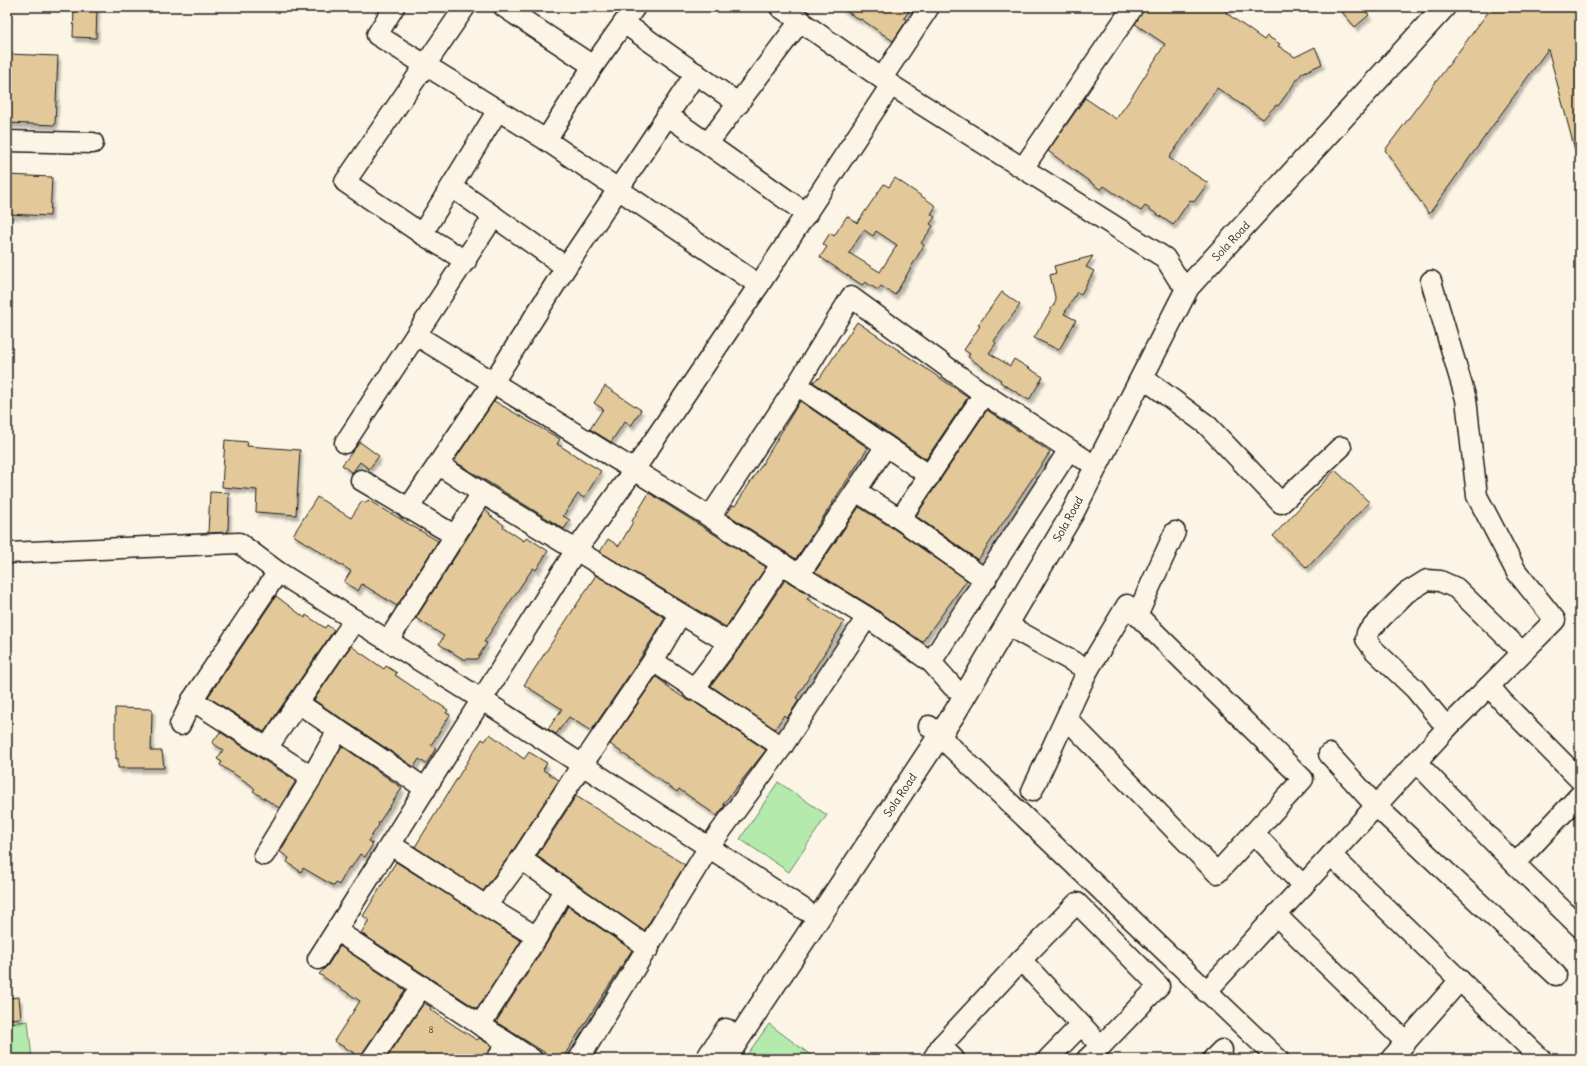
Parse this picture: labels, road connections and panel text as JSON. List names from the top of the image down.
{
  "streets": {
    "main road": ["Sola Road"]
  },
  "house_numbers": ["8"]
}
